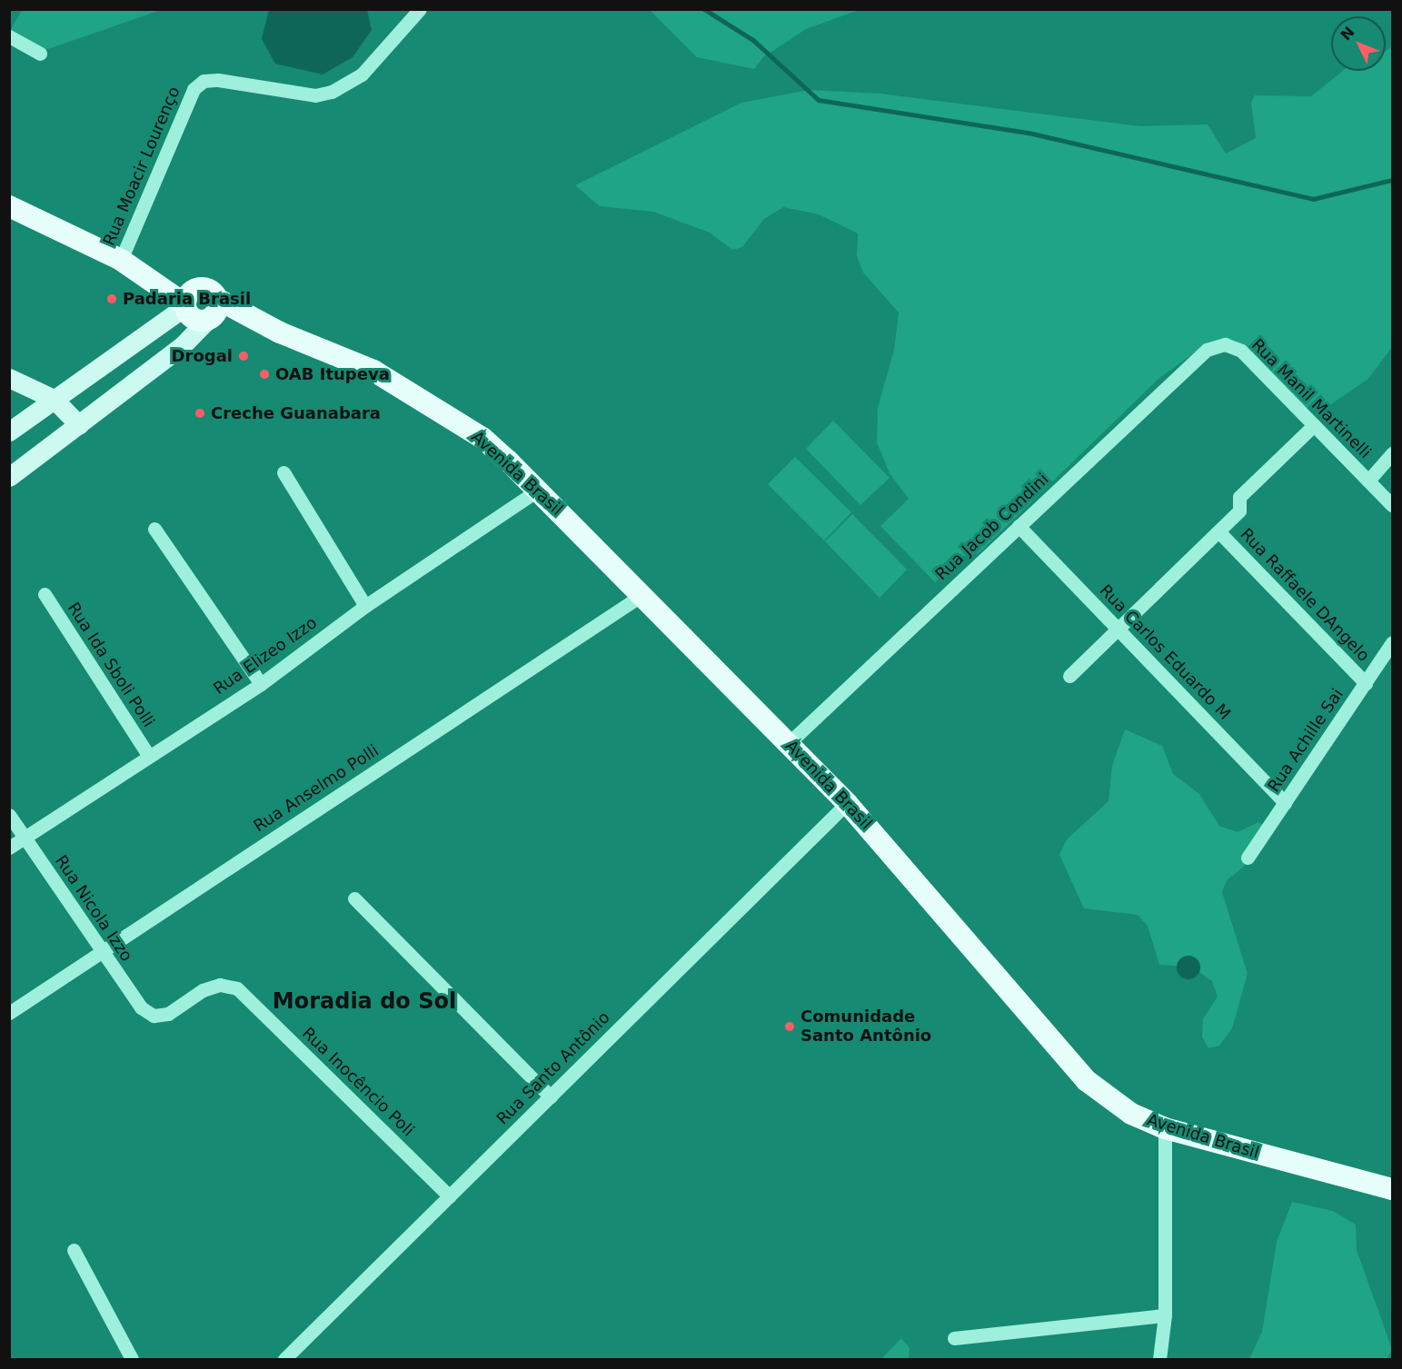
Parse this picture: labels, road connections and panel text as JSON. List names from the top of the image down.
{
  "streets": {
    "main road": ["Avenida Brasil"],
    "street": [
      "Rua Moacir Lourenço",
      "Rua Manil Martinelli",
      "Rua Jacob Condini",
      "Rua Raffaele DAngelo",
      "Rua Carlos Eduardo M",
      "Rua Elizeo Izzo",
      "Rua Ida Sboli Polli",
      "Rua Achille Sai",
      "Rua Anselmo Polli",
      "Rua Nicola Izzo",
      "Rua Santo Antônio",
      "Rua Inocêncio Poli"
    ]
  },
  "crossings": [
    ["Rua Moacir Lourenço", "Avenida Brasil"],
    ["Rua Manil Martinelli", "Rua Jacob Condini"],
    ["Avenida Brasil", "Rua Jacob Condini"],
    ["Avenida Brasil", "Rua Elizeo Izzo"],
    ["Avenida Brasil", "Rua Anselmo Polli"],
    ["Avenida Brasil", "Rua Santo Antônio"],
    ["Rua Jacob Condini", "Rua Carlos Eduardo M"],
    ["Rua Raffaele DAngelo", "Rua Achille Sai"],
    ["Rua Carlos Eduardo M", "Rua Achille Sai"],
    ["Rua Elizeo Izzo", "Rua Ida Sboli Polli"],
    ["Rua Elizeo Izzo", "Rua Nicola Izzo"],
    ["Rua Anselmo Polli", "Rua Nicola Izzo"],
    ["Rua Nicola Izzo", "Rua Inocêncio Poli"],
    ["Rua Santo Antônio", "Rua Inocêncio Poli"]
  ],
  "districts": ["Moradia do Sol"],
  "places": [
    "Padaria Brasil",
    "Drogal",
    "OAB Itupeva",
    "Creche Guanabara",
    "Comunidade Santo Antônio"
  ],
  "north": "top left"
}
